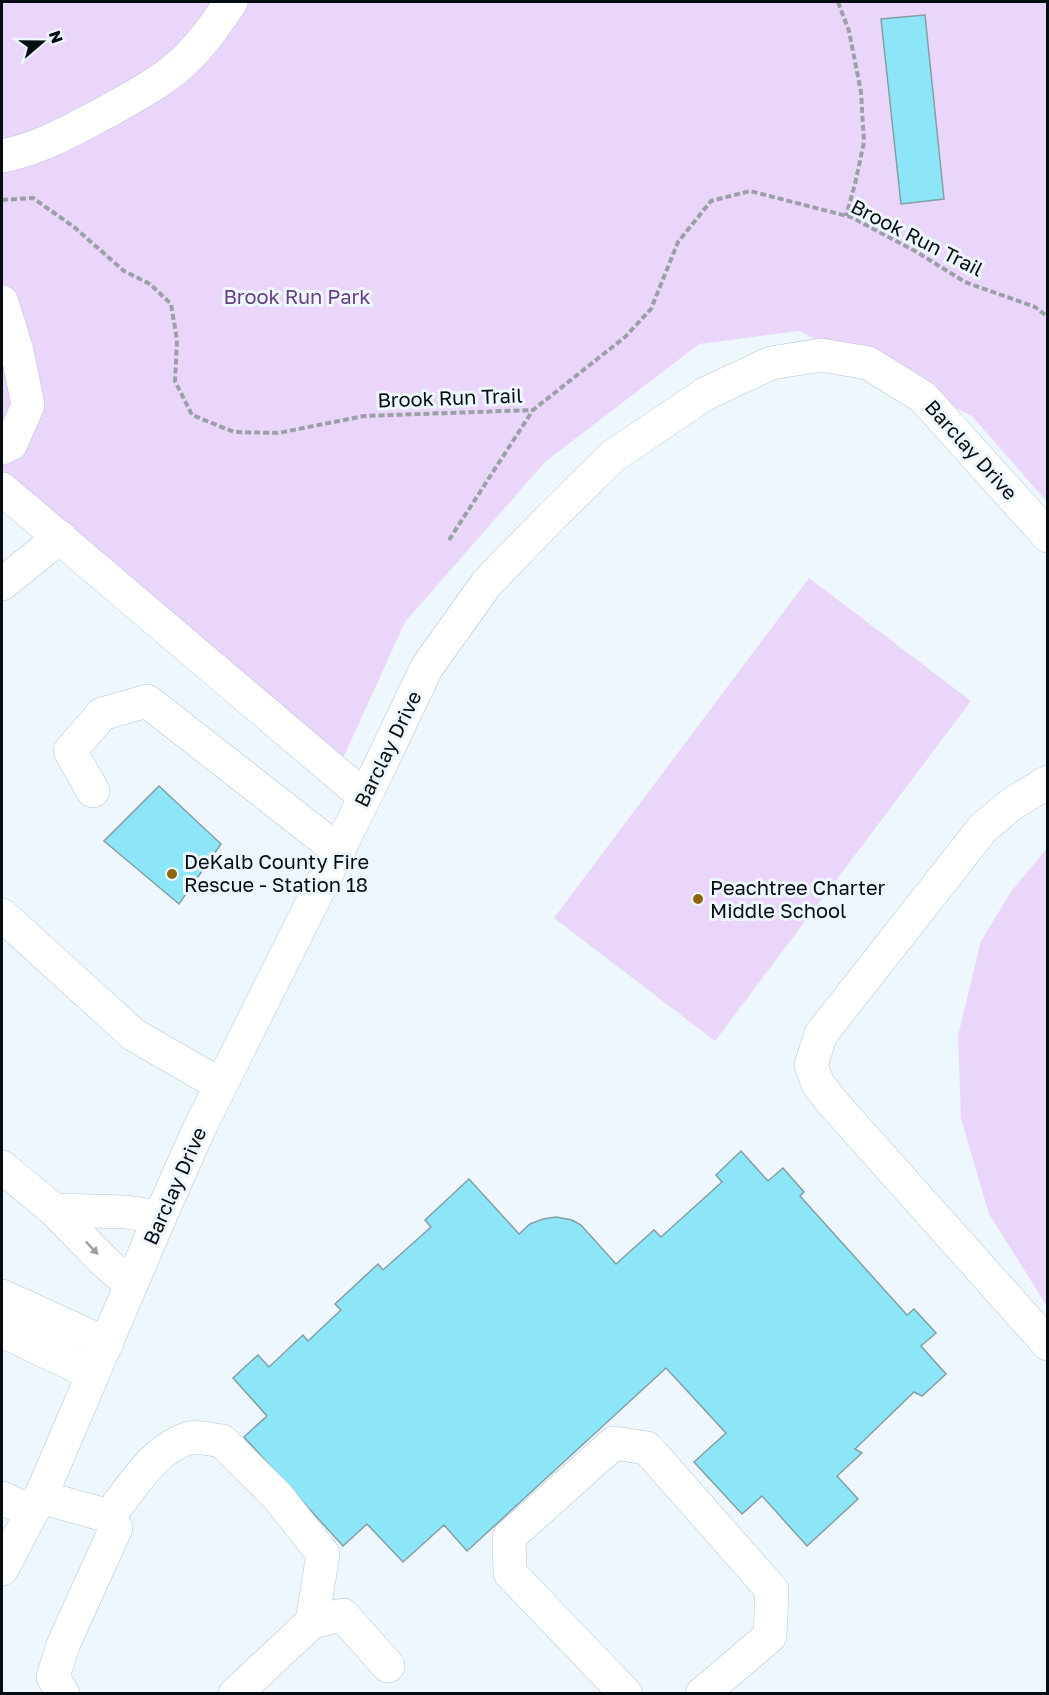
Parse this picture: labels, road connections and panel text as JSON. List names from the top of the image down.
{
  "streets": {
    "street": ["Barclay Drive"],
    "path": ["Brook Run Trail"]
  },
  "parks": ["Brook Run Park"],
  "places": ["DeKalb County Fire Rescue - Station 18", "Peachtree Charter Middle School"],
  "north": "right"
}
